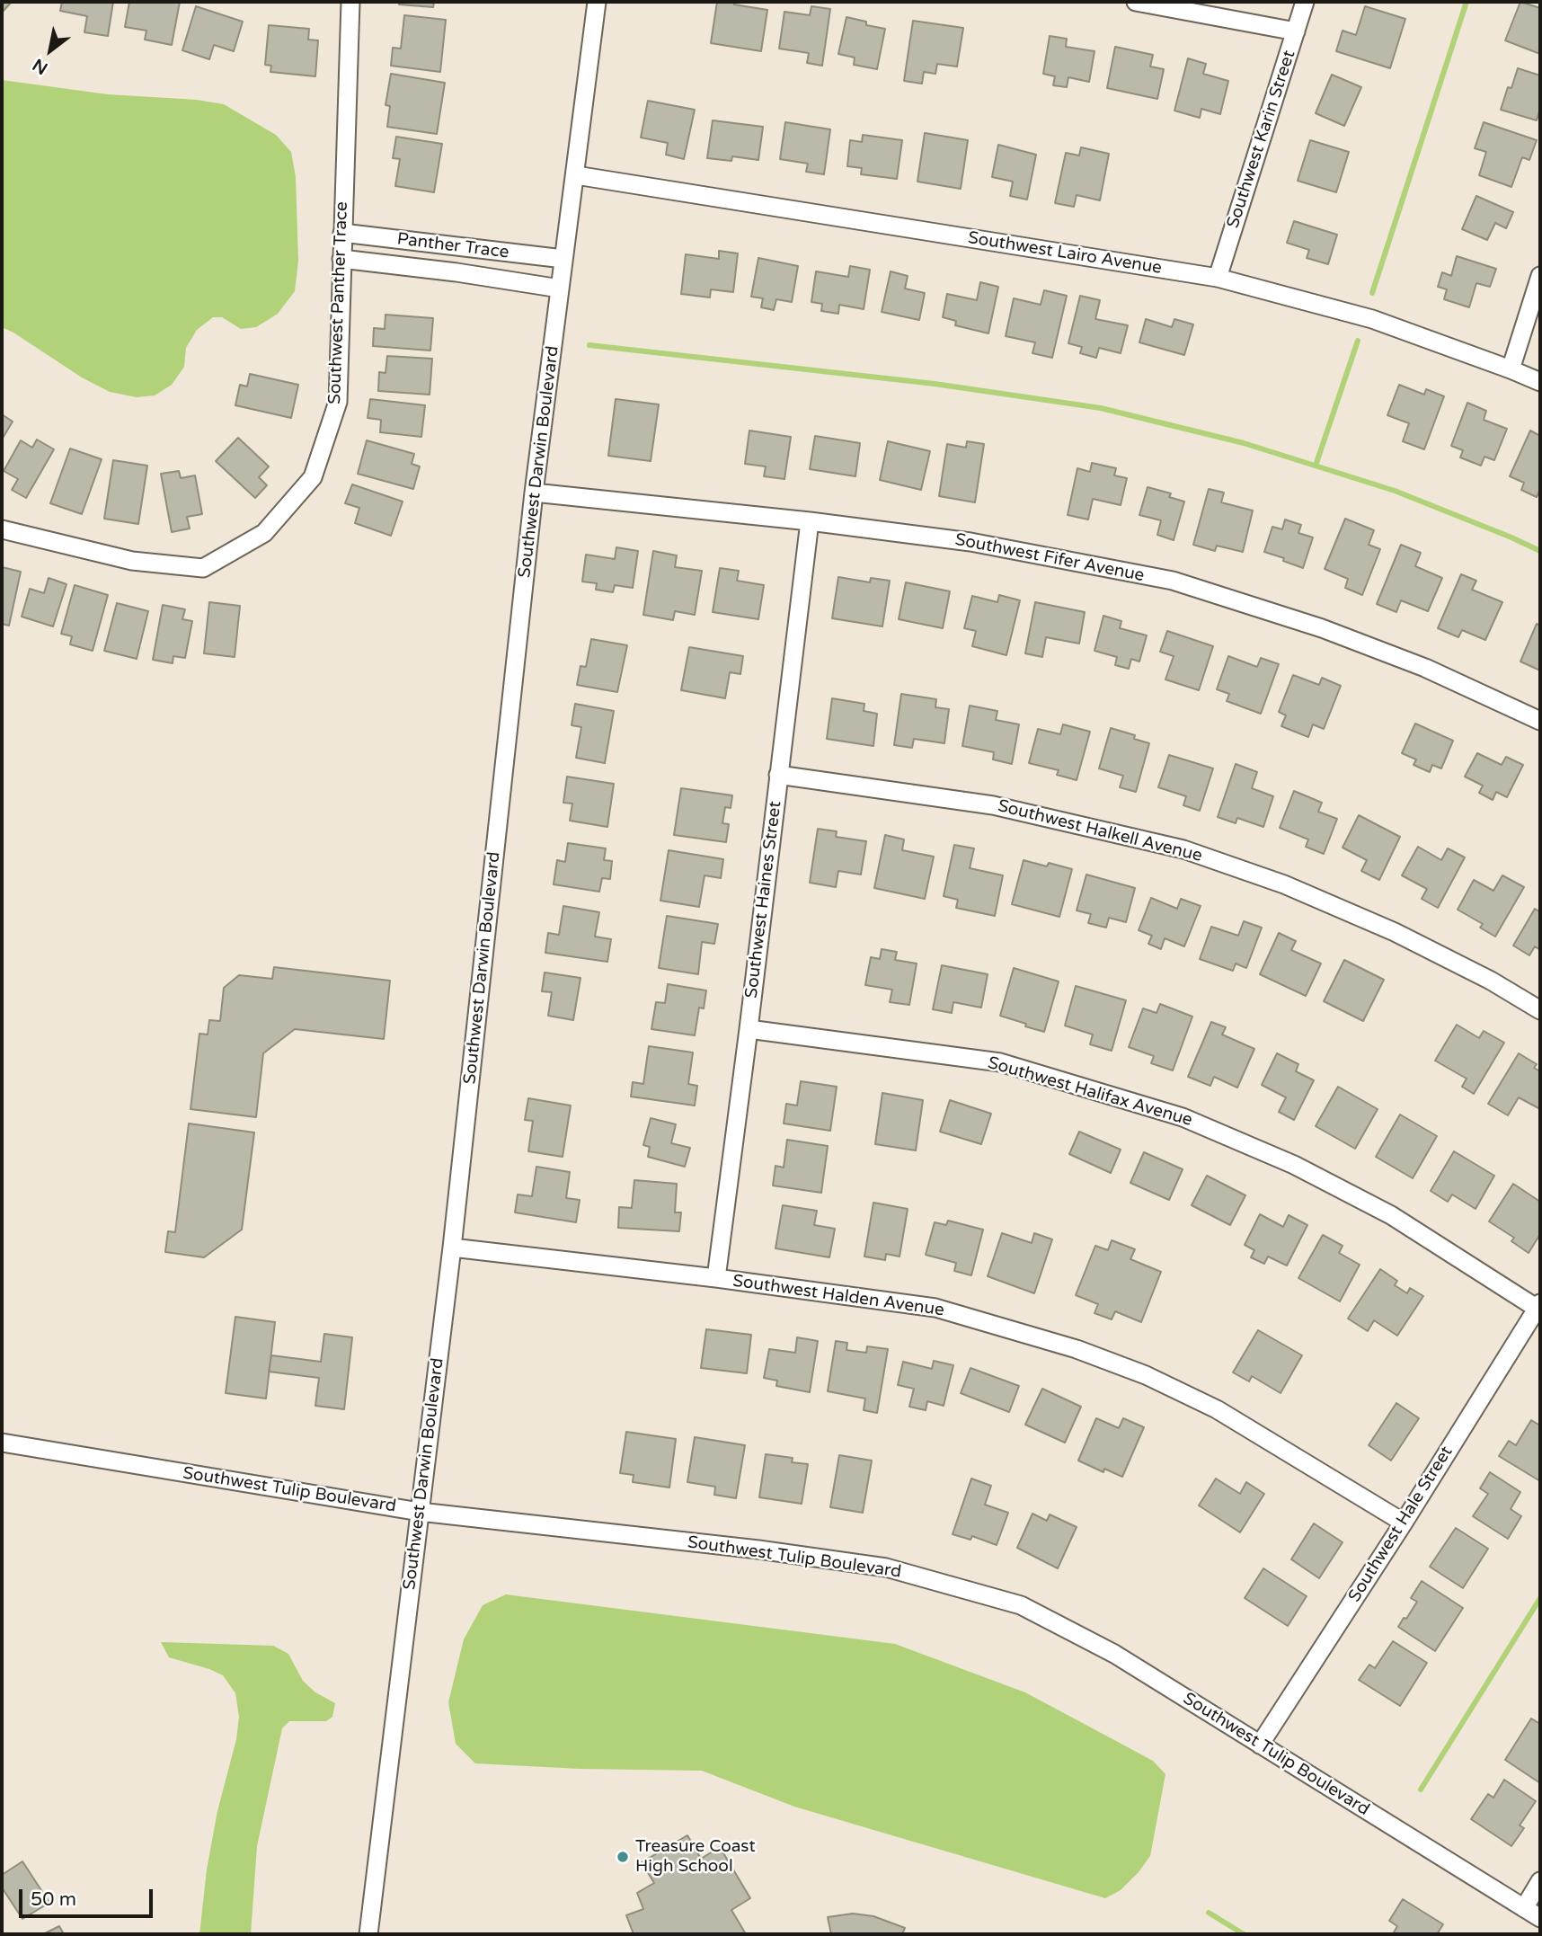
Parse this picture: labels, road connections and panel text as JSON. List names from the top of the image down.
{
  "streets": {
    "street": [
      "Southwest Karin Street",
      "Panther Trace",
      "Southwest Lairo Avenue",
      "Southwest Panther Trace",
      "Southwest Darwin Boulevard",
      "Southwest Fifer Avenue",
      "Southwest Halkell Avenue",
      "Southwest Haines Street",
      "Southwest Halifax Avenue",
      "Southwest Halden Avenue",
      "Southwest Tulip Boulevard",
      "Southwest Hale Street"
    ]
  },
  "crossings": [
    ["Southwest Karin Street", "Southwest Lairo Avenue"],
    ["Panther Trace", "Southwest Panther Trace"],
    ["Panther Trace", "Southwest Darwin Boulevard"],
    ["Southwest Lairo Avenue", "Southwest Darwin Boulevard"],
    ["Southwest Darwin Boulevard", "Southwest Fifer Avenue"],
    ["Southwest Darwin Boulevard", "Southwest Halden Avenue"],
    ["Southwest Darwin Boulevard", "Southwest Tulip Boulevard"],
    ["Southwest Fifer Avenue", "Southwest Haines Street"],
    ["Southwest Halkell Avenue", "Southwest Haines Street"],
    ["Southwest Haines Street", "Southwest Halifax Avenue"],
    ["Southwest Haines Street", "Southwest Halden Avenue"],
    ["Southwest Halifax Avenue", "Southwest Hale Street"],
    ["Southwest Halden Avenue", "Southwest Hale Street"],
    ["Southwest Tulip Boulevard", "Southwest Hale Street"]
  ],
  "places": ["Treasure Coast High School"],
  "scale_bar": "50 m",
  "north": "bottom left"
}
